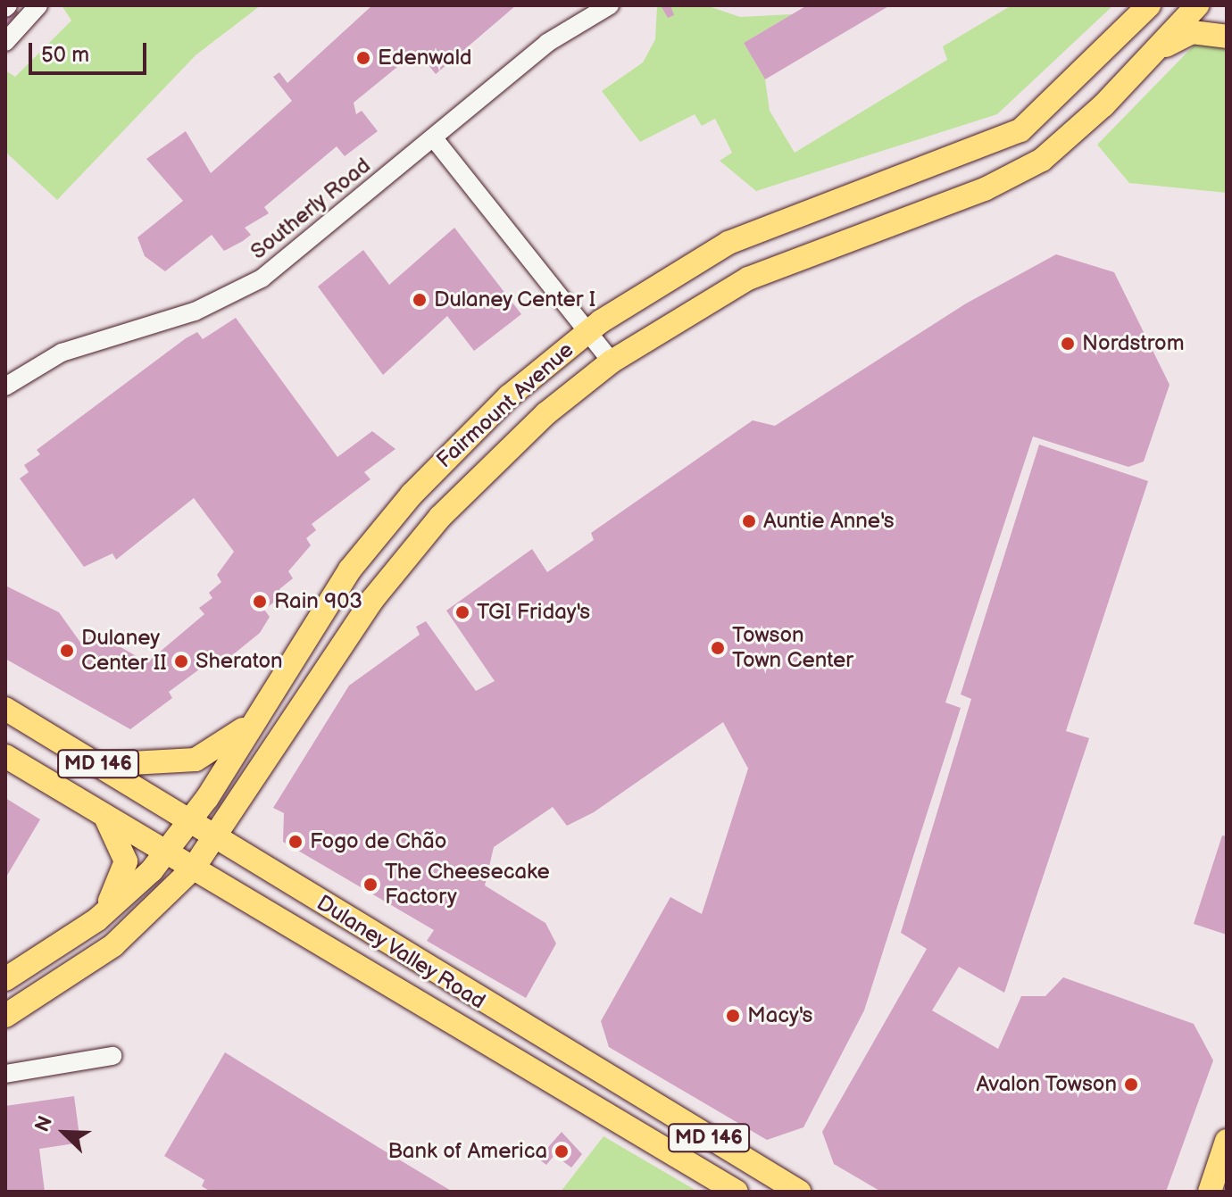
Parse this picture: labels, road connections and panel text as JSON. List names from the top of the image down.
{
  "streets": {
    "main road": ["Fairmount Avenue", "MD 146", "Dulaney Valley Road"],
    "street": ["Southerly Road"]
  },
  "crossings": [
    ["Fairmount Avenue", "Dulaney Valley Road"]
  ],
  "places": [
    "Edenwald",
    "Dulaney Center I",
    "Nordstrom",
    "Auntie Anne's",
    "Rain 903",
    "TGI Friday's",
    "Towson Town Center",
    "Dulaney Center II",
    "Sheraton",
    "Fogo de Chão",
    "The Cheesecake Factory",
    "Macy's",
    "Avalon Towson",
    "Bank of America"
  ],
  "scale_bar": "50 m",
  "north": "top left"
}
